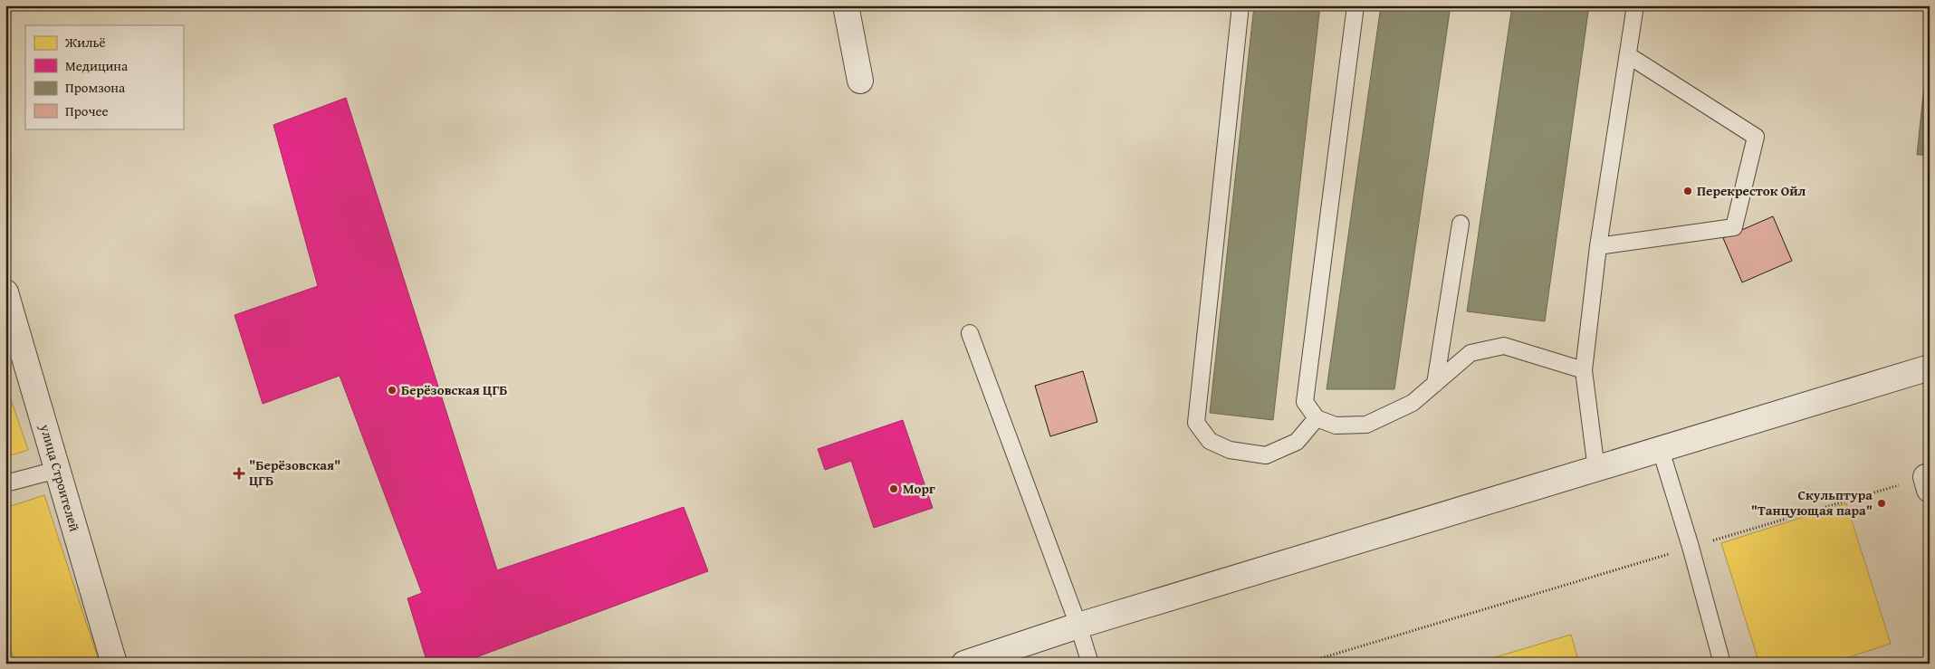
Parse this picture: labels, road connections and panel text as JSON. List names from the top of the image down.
{
  "streets": {
    "street": ["улица Строителей"]
  },
  "places": {
    "other": [
      "Перекресток Ойл",
      "Берёзовская ЦГБ",
      "Морг",
      "Скульптура \"Танцующая пара\""
    ],
    "health": ["\"Берёзовская\" ЦГБ"]
  },
  "legend": [
    "Жильё",
    "Медицина",
    "Промзона",
    "Прочее"
  ]
}
